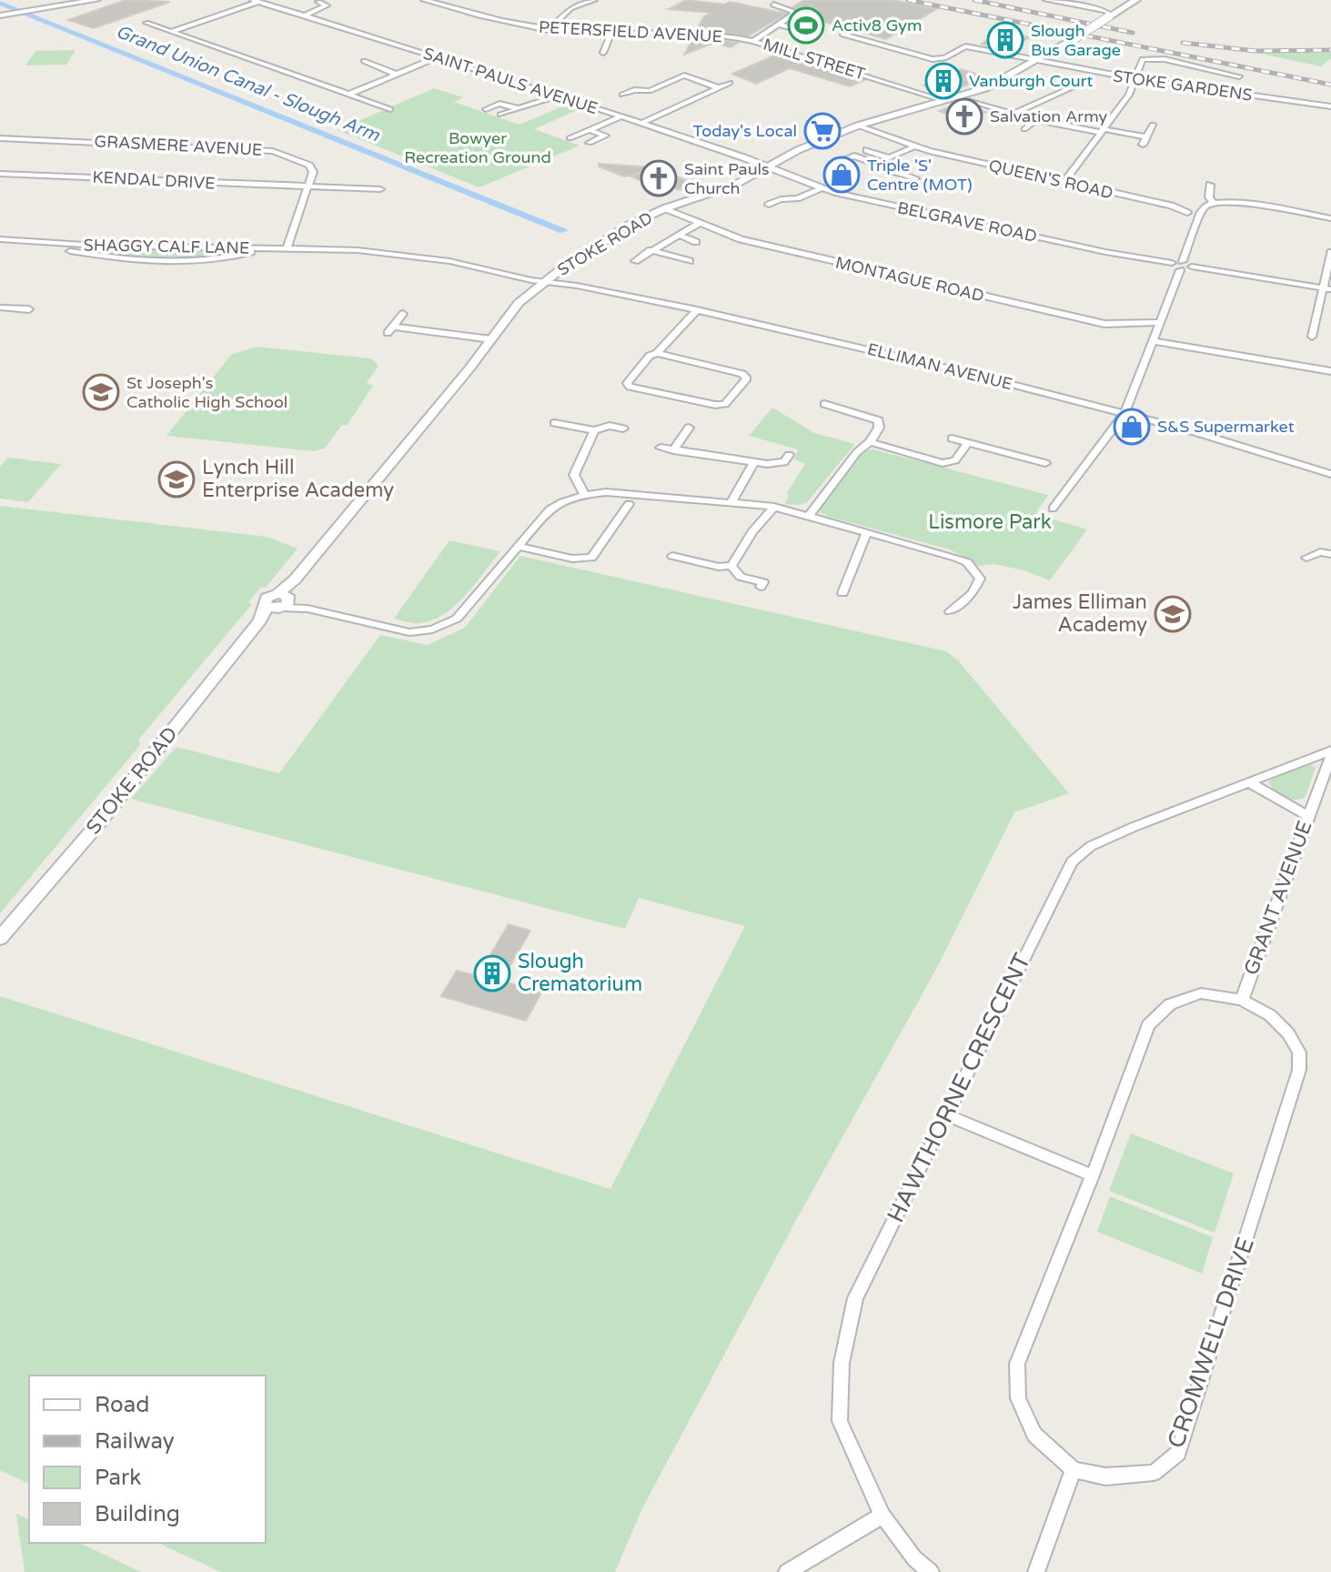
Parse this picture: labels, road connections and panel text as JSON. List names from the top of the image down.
{
  "streets": {
    "main road": ["STOKE ROAD"],
    "street": [
      "PETERSFIELD AVENUE",
      "MILL STREET",
      "SAINT PAULS AVENUE",
      "STOKE GARDENS",
      "GRASMERE AVENUE",
      "QUEEN'S ROAD",
      "KENDAL DRIVE",
      "BELGRAVE ROAD",
      "SHAGGY CALF LANE",
      "MONTAGUE ROAD",
      "ELLIMAN AVENUE",
      "GRANT AVENUE",
      "HAWTHORNE CRESCENT",
      "CROMWELL DRIVE"
    ]
  },
  "crossings": [
    ["PETERSFIELD AVENUE", "MILL STREET"],
    ["MILL STREET", "STOKE ROAD"],
    ["SAINT PAULS AVENUE", "BELGRAVE ROAD"],
    ["SAINT PAULS AVENUE", "STOKE ROAD"],
    ["STOKE GARDENS", "STOKE ROAD"],
    ["GRASMERE AVENUE", "KENDAL DRIVE"],
    ["QUEEN'S ROAD", "STOKE ROAD"],
    ["BELGRAVE ROAD", "STOKE ROAD"],
    ["STOKE ROAD", "SHAGGY CALF LANE"],
    ["STOKE ROAD", "MONTAGUE ROAD"],
    ["STOKE ROAD", "ELLIMAN AVENUE"],
    ["SHAGGY CALF LANE", "ELLIMAN AVENUE"],
    ["GRANT AVENUE", "HAWTHORNE CRESCENT"],
    ["GRANT AVENUE", "CROMWELL DRIVE"]
  ],
  "water": ["Grand Union Canal - Slough Arm"],
  "parks": ["Bowyer Recreation Ground", "Lismore Park"],
  "places": {
    "sports": ["Activ8 Gym"],
    "building": ["Slough Bus Garage", "Vanburgh Court", "Slough Crematorium"],
    "church": ["Salvation Army", "Saint Pauls Church"],
    "supermarket": ["Today's Local"],
    "shop": ["Triple 'S' Centre (MOT)", "S&S Supermarket"],
    "school or university": ["St Joseph's Catholic High School", "Lynch Hill Enterprise Academy", "James Elliman Academy"]
  },
  "legend": [
    "Road",
    "Railway",
    "Park",
    "Building"
  ]
}
